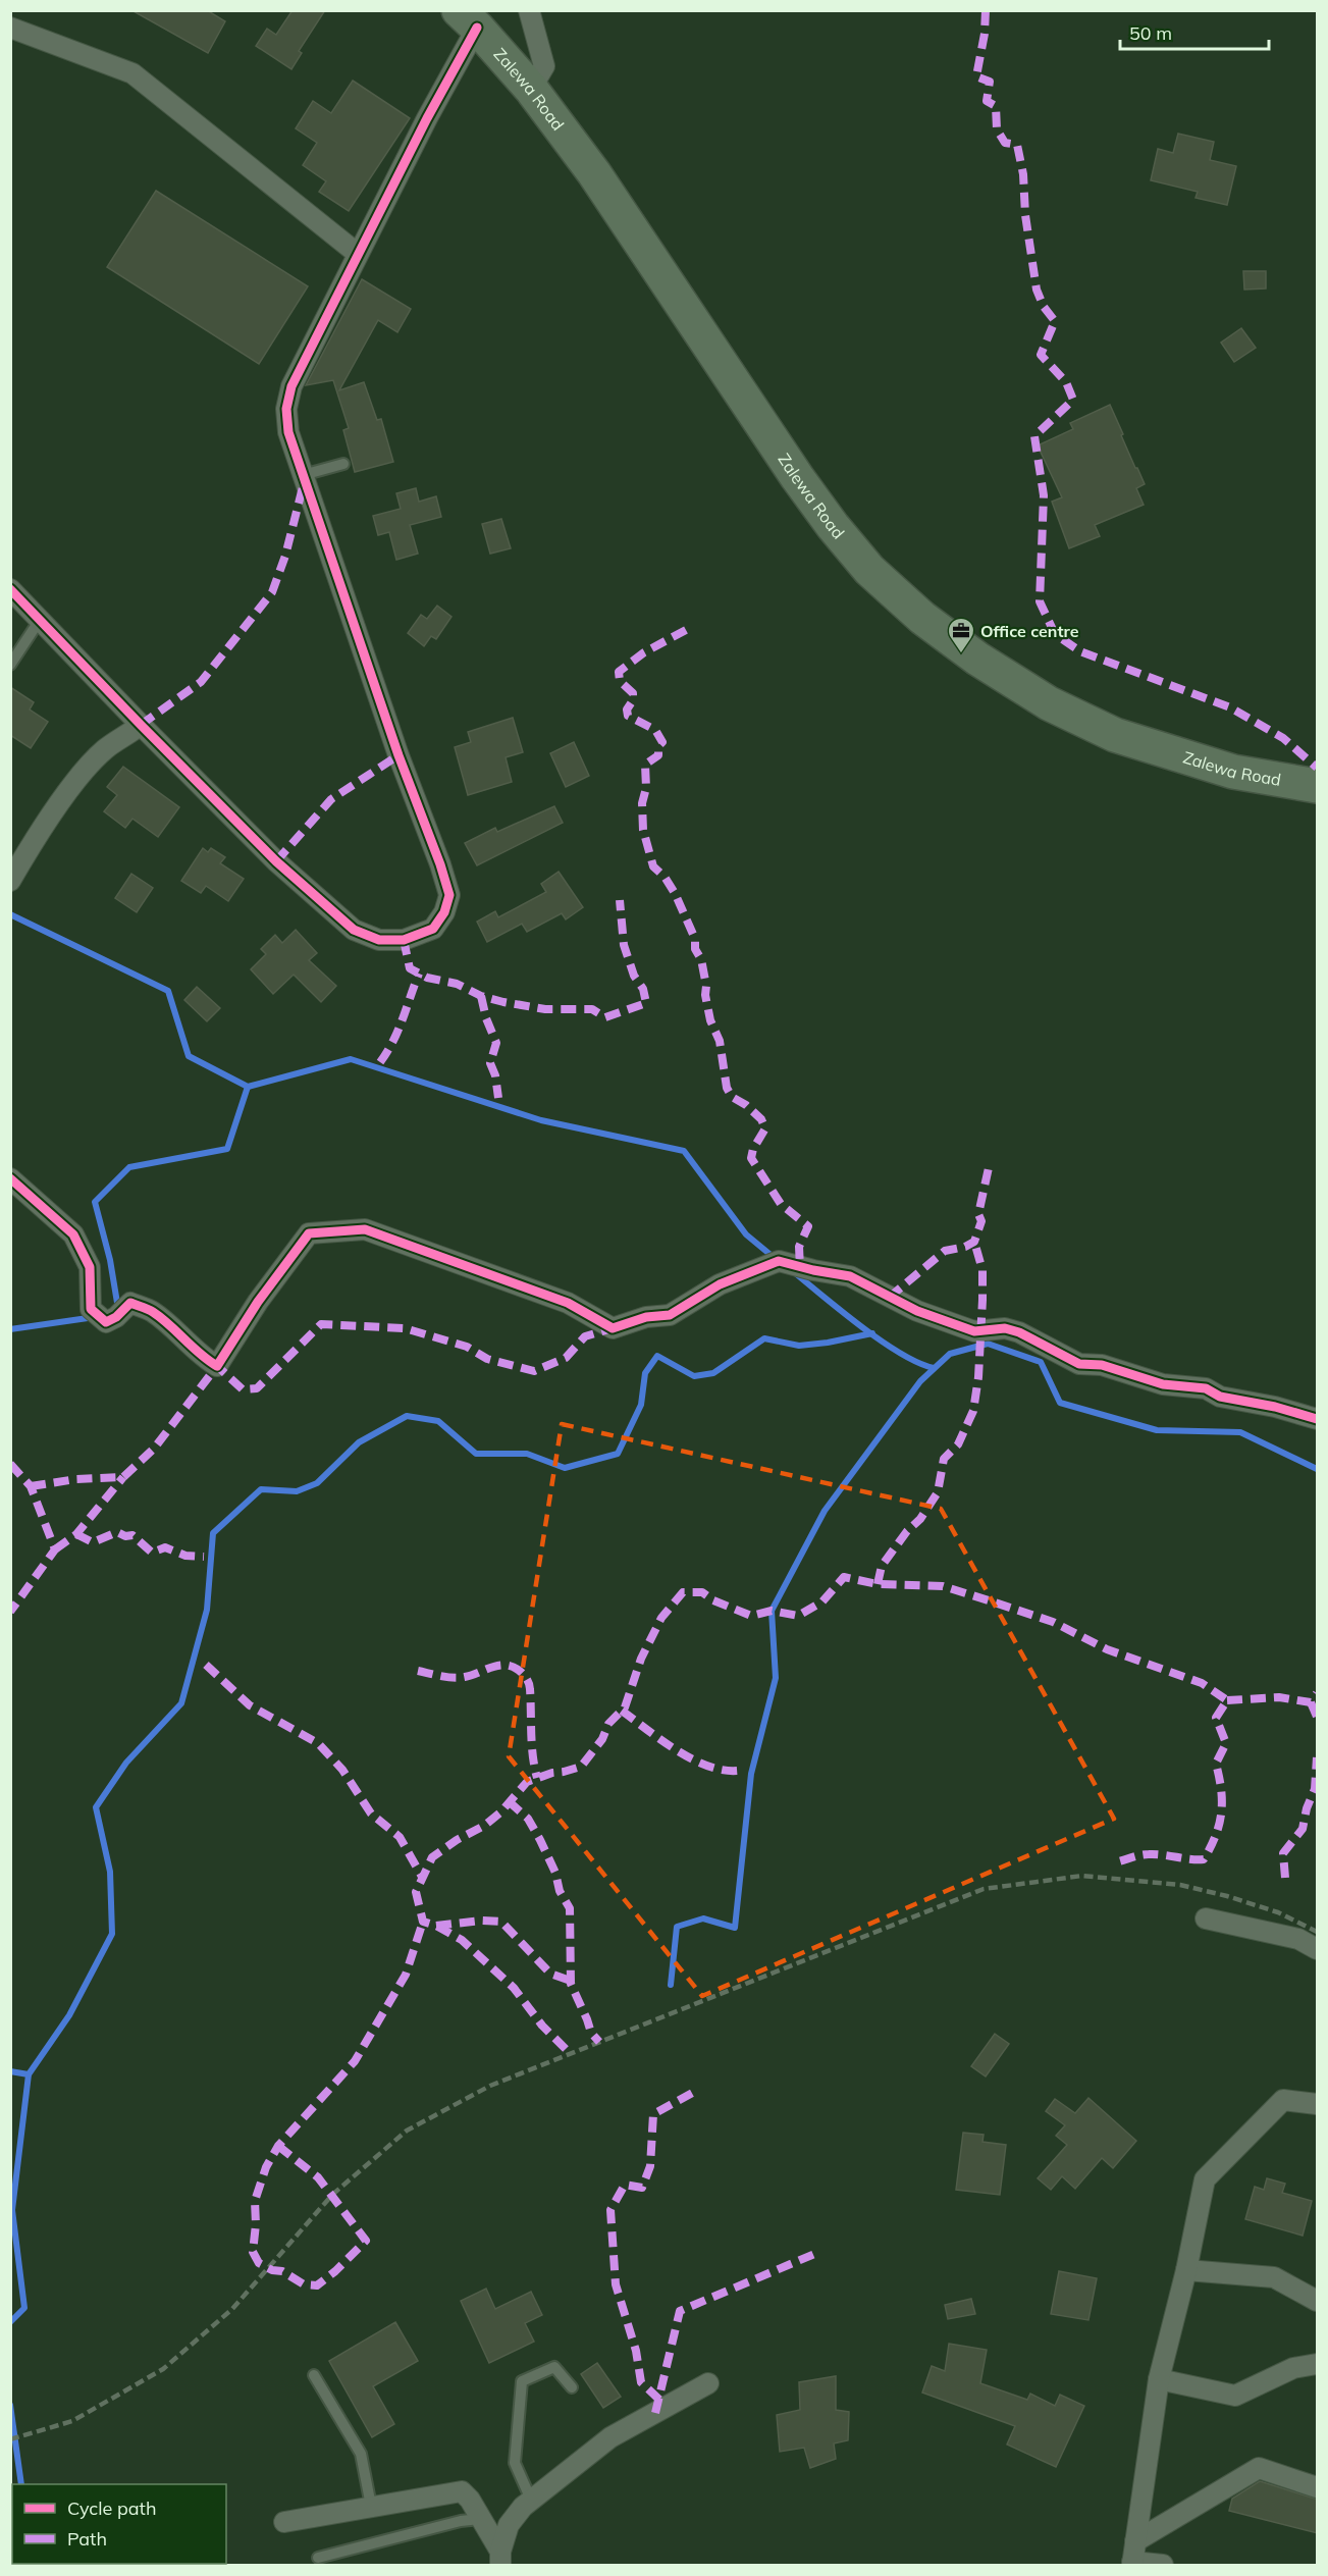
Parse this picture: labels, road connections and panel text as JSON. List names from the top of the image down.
{
  "streets": {
    "highway": ["Zalewa Road"]
  },
  "places": {
    "office": ["Office centre"]
  },
  "legend": ["Cycle path", "Path"],
  "scale_bar": "50 m"
}
